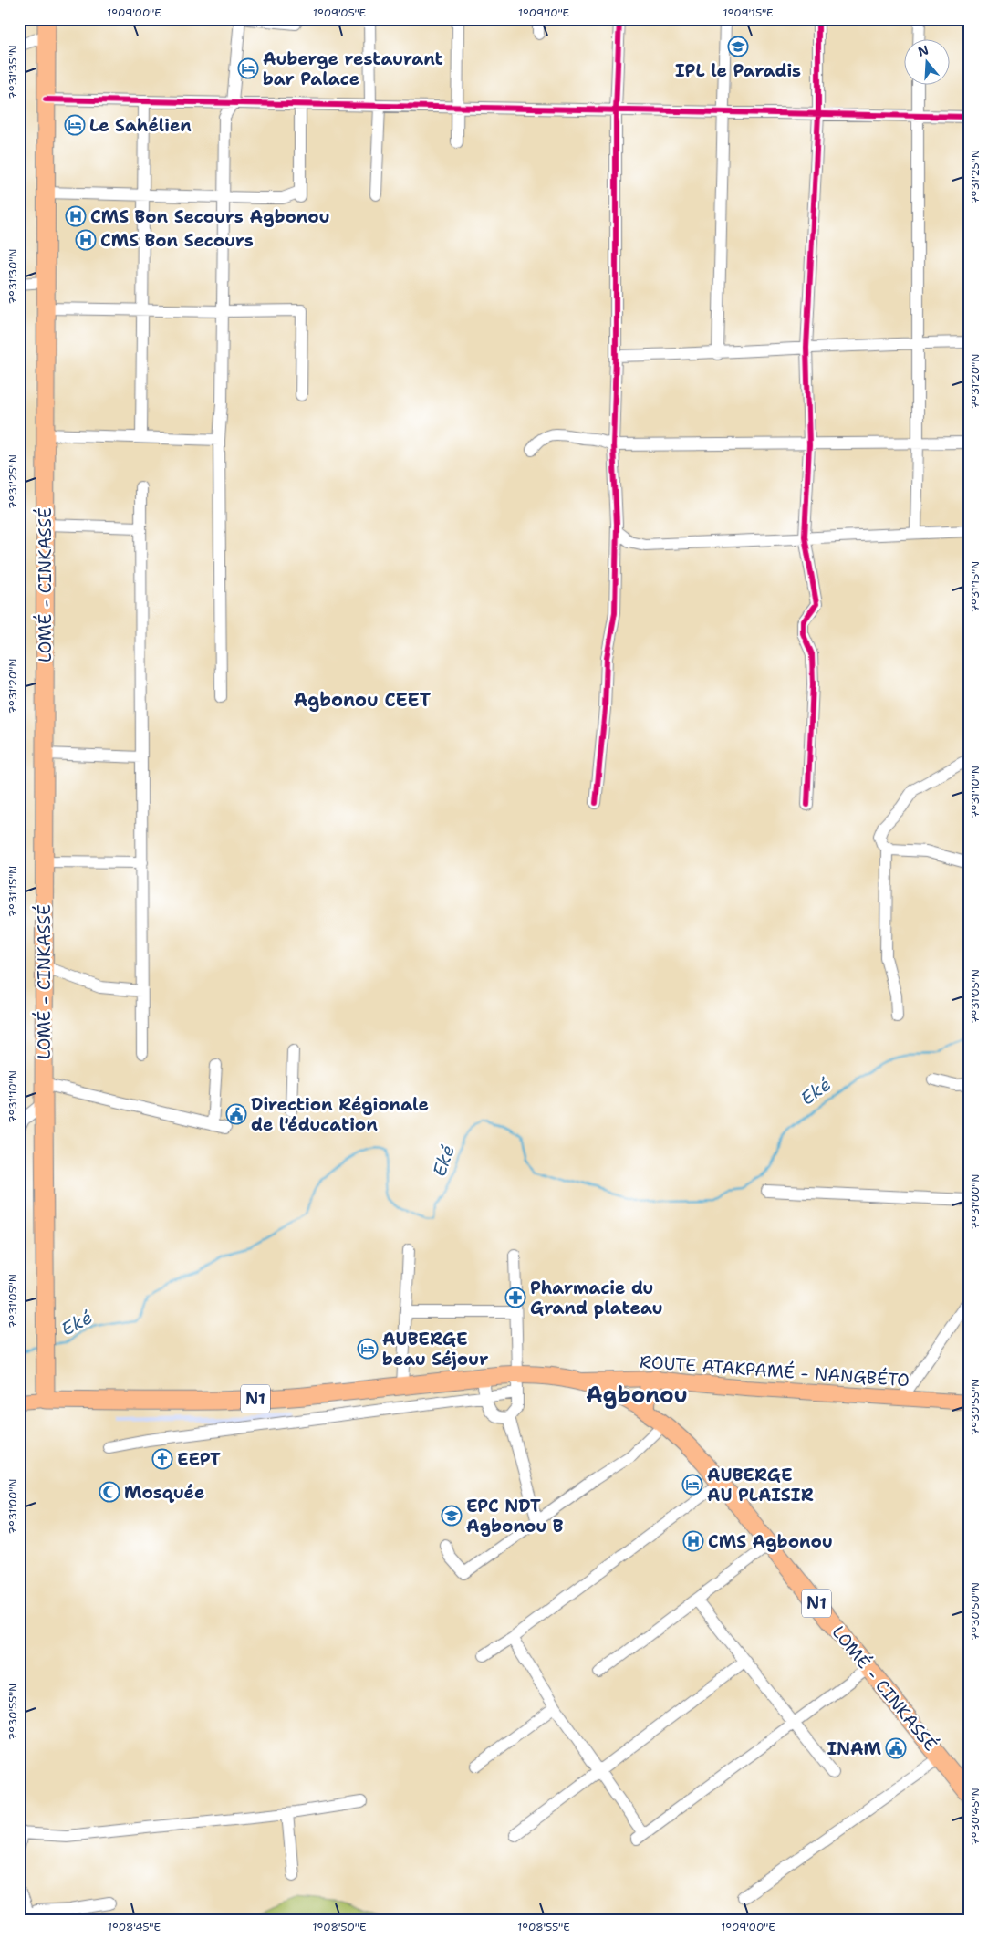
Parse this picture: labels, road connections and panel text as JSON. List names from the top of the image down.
{
  "streets": {
    "highway": ["LOMÉ - CINKASSÉ", "N1"],
    "main road": ["ROUTE ATAKPAMÉ - NANGBÉTO"]
  },
  "crossings": [
    ["LOMÉ - CINKASSÉ", "ROUTE ATAKPAMÉ - NANGBÉTO"],
    ["LOMÉ - CINKASSÉ", "N1"]
  ],
  "districts": ["Agbonou CEET", "Agbonou"],
  "water": ["Eké"],
  "places": {
    "school or university": ["IPL le Paradis", "EPC NDT Agbonou B"],
    "hotel": [
      "Auberge restaurant bar Palace",
      "Le Sahélien",
      "AUBERGE beau Séjour",
      "AUBERGE AU PLAISIR"
    ],
    "hospital": ["CMS Bon Secours Agbonou", "CMS Bon Secours", "CMS Agbonou"],
    "public building": ["Direction Régionale de l'éducation", "INAM"],
    "pharmacy": ["Pharmacie du Grand plateau"],
    "church": ["EEPT"],
    "mosque": ["Mosquée"]
  },
  "north": "top",
  "coordinates": [
    "1°09'00\"E",
    "1°09'05\"E",
    "1°09'10\"E",
    "1°09'15\"E",
    "7°31'35\"N",
    "7°31'25\"N",
    "7°31'30\"N",
    "7°31'20\"N",
    "7°31'15\"N",
    "7°31'10\"N",
    "7°31'05\"N",
    "7°31'00\"N",
    "7°30'55\"N",
    "7°30'50\"N",
    "7°30'45\"N",
    "1°08'45\"E",
    "1°08'50\"E",
    "1°08'55\"E"
  ]
}
